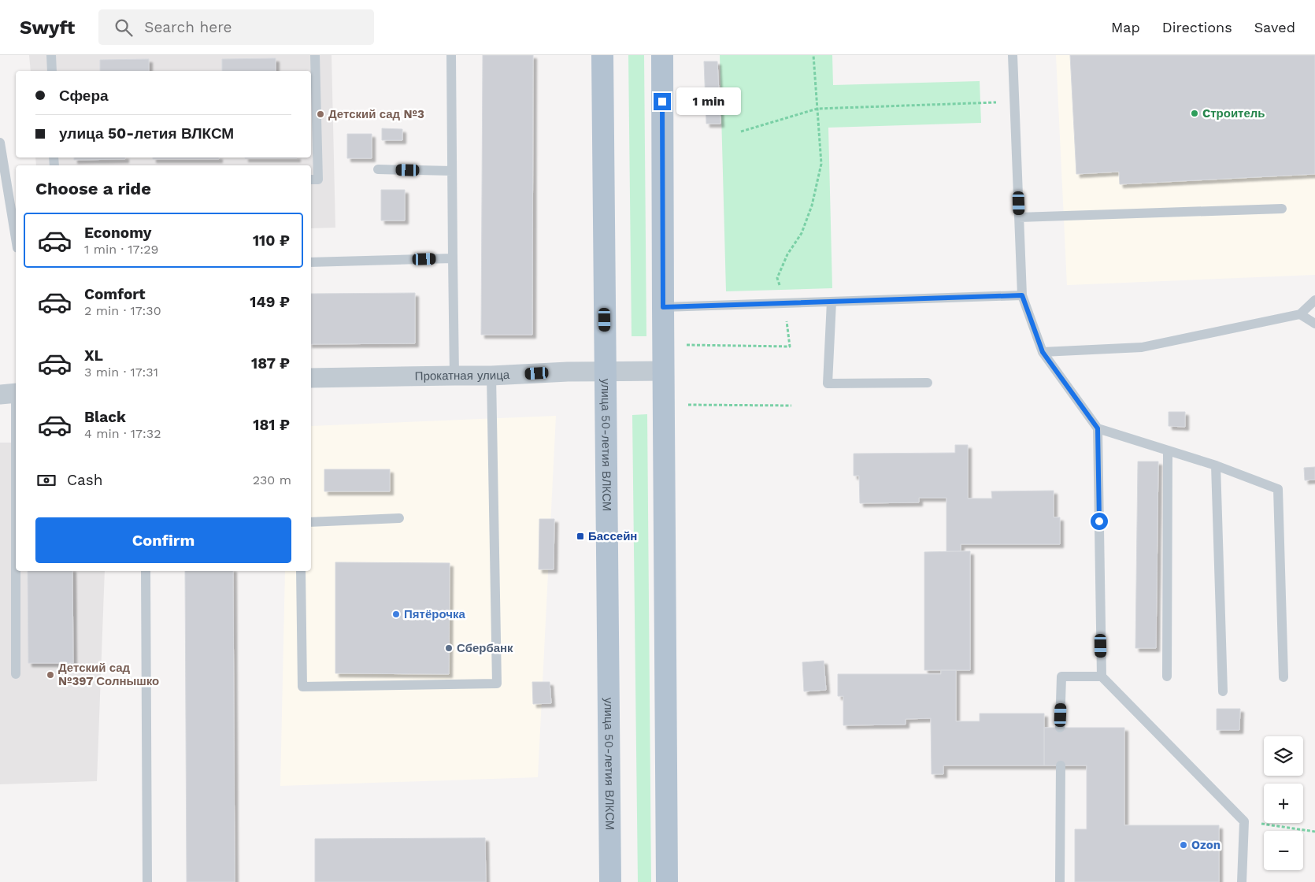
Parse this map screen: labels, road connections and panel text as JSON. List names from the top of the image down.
{
  "streets": {
    "main road": ["улица 50-летия ВЛКСМ"],
    "street": ["Прокатная улица"]
  },
  "crossings": [
    ["Прокатная улица", "улица 50-летия ВЛКСМ"]
  ],
  "places": {
    "other": [
      "Cтроитель",
      "Детский сад №3",
      "Пятёрочка",
      "Сбербанк",
      "Детский сад №397 Солнышко",
      "Ozon"
    ],
    "transit": ["Бассейн"]
  },
  "page": {
    "header": "Swyft",
    "search": "Search here",
    "nav": ["Map", "Directions", "Saved"],
    "banner": ["Сфера", "улица 50-летия ВЛКСМ"],
    "bubble": "1 min",
    "heading": "Choose a ride",
    "list": [
      {
        "name": "Economy",
        "note": "1 min · 17:29",
        "value": "110 ₽"
      },
      {
        "name": "Comfort",
        "note": "2 min · 17:30",
        "value": "149 ₽"
      },
      {
        "name": "XL",
        "note": "3 min · 17:31",
        "value": "187 ₽"
      },
      {
        "name": "Black",
        "note": "4 min · 17:32",
        "value": "181 ₽"
      }
    ],
    "pay": ["Cash", "230 m"],
    "buttons": "Confirm",
    "map_buttons": ["+", "−"]
  }
}
